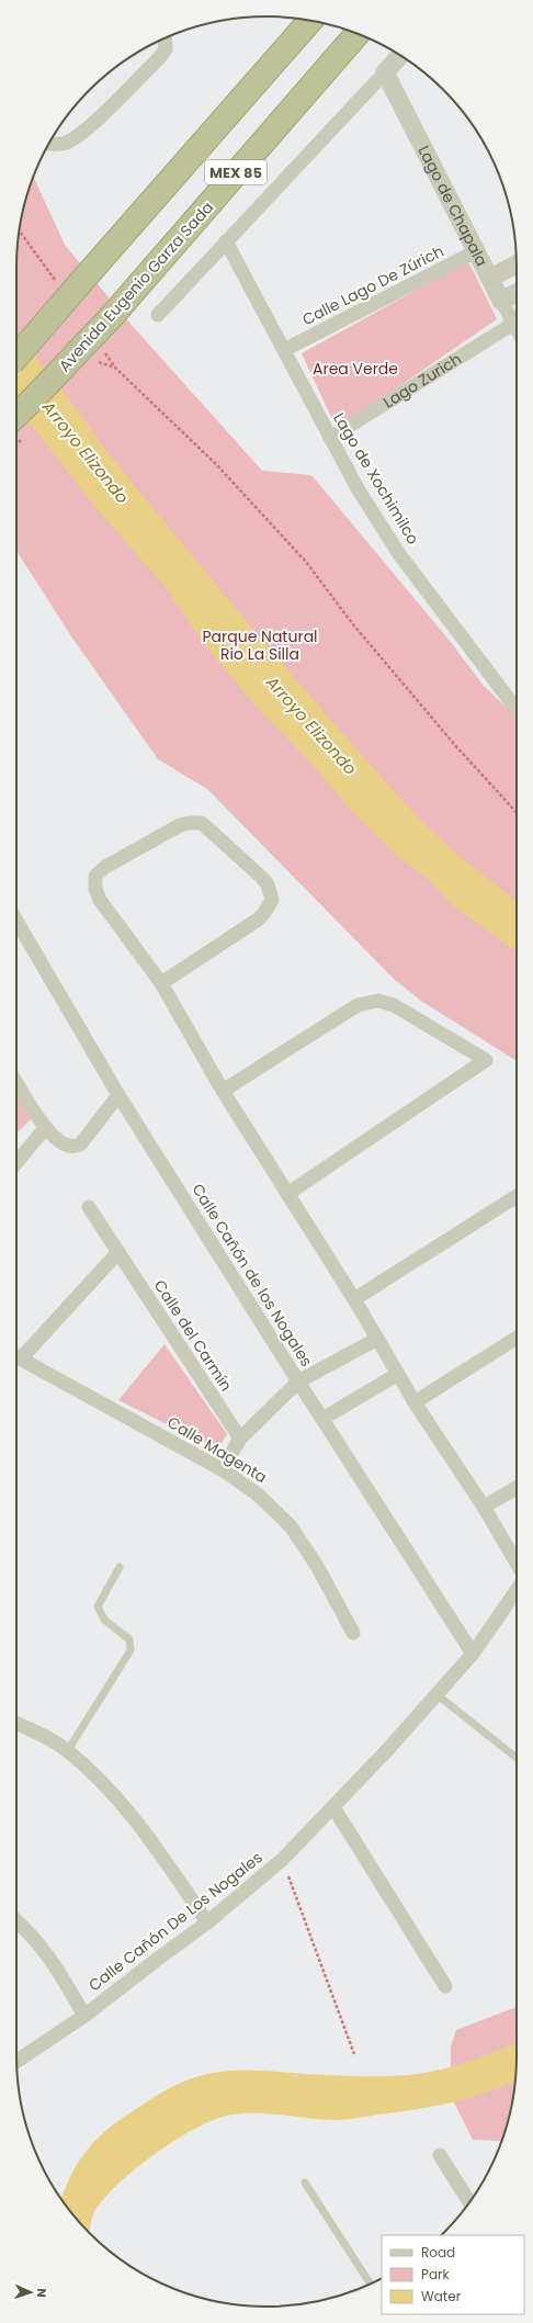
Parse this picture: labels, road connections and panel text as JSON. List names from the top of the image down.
{
  "streets": {
    "highway": ["MEX 85", "Avenida Eugenio Garza Sada"],
    "street": [
      "Lago de Chapala",
      "Calle Lago De Zúrich",
      "Lago Zurich",
      "Lago de Xochimilco",
      "Calle Cañón de los Nogales",
      "Calle del Carmín",
      "Calle Magenta",
      "Calle Cañón De Los Nogales"
    ]
  },
  "crossings": [
    ["Lago de Chapala", "Calle Lago De Zúrich"],
    ["Lago de Chapala", "Lago Zurich"],
    ["Calle Lago De Zúrich", "Lago de Xochimilco"],
    ["Lago Zurich", "Lago de Xochimilco"],
    ["Calle Cañón de los Nogales", "Calle Cañón De Los Nogales"]
  ],
  "water": ["Arroyo Elizondo"],
  "parks": ["Area Verde", "Parque Natural Rio La Silla"],
  "legend": ["Road", "Park", "Water"],
  "north": "right"
}
